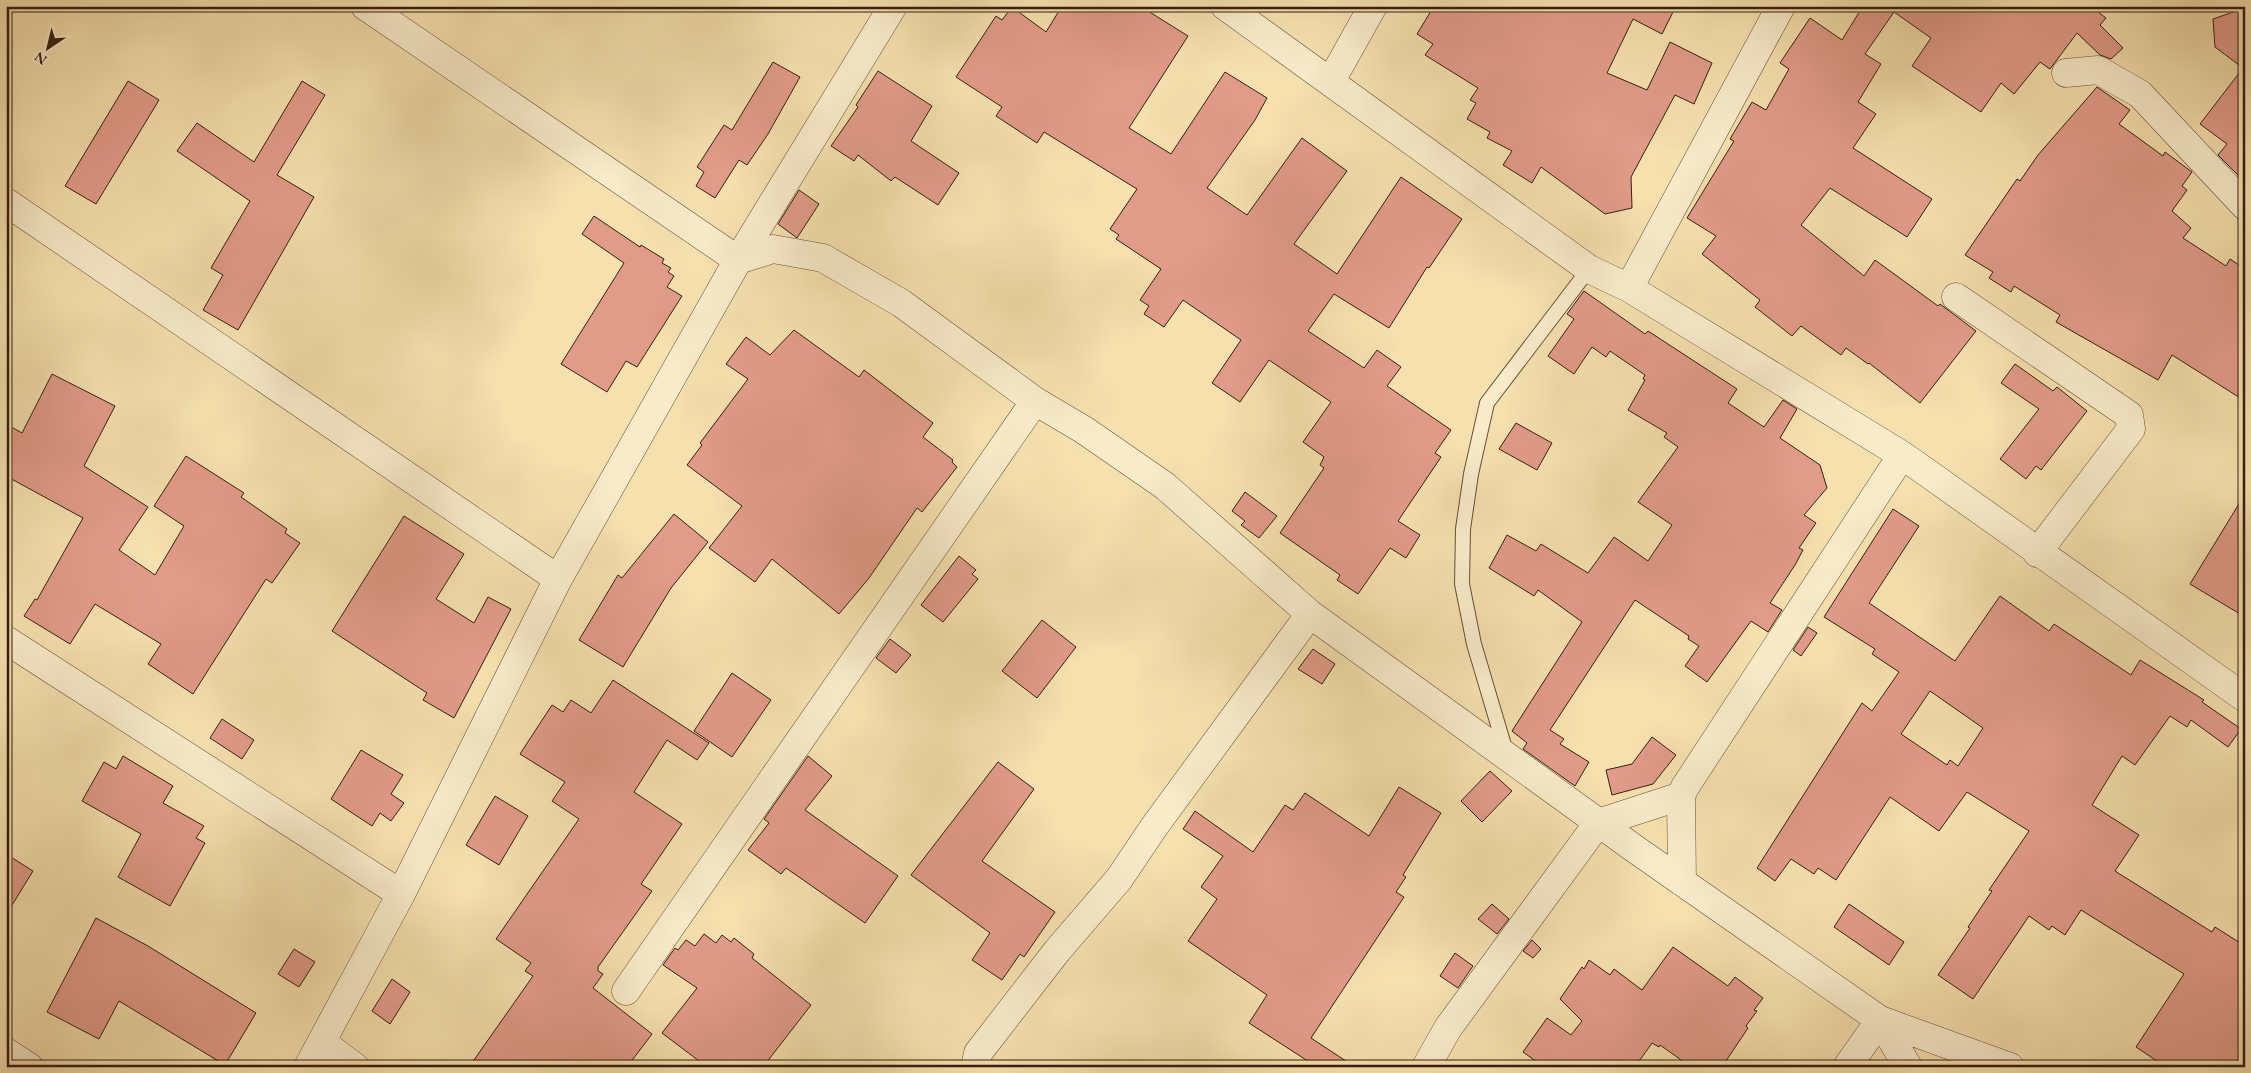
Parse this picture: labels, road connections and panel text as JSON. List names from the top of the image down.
{
  "north": "bottom left"
}
